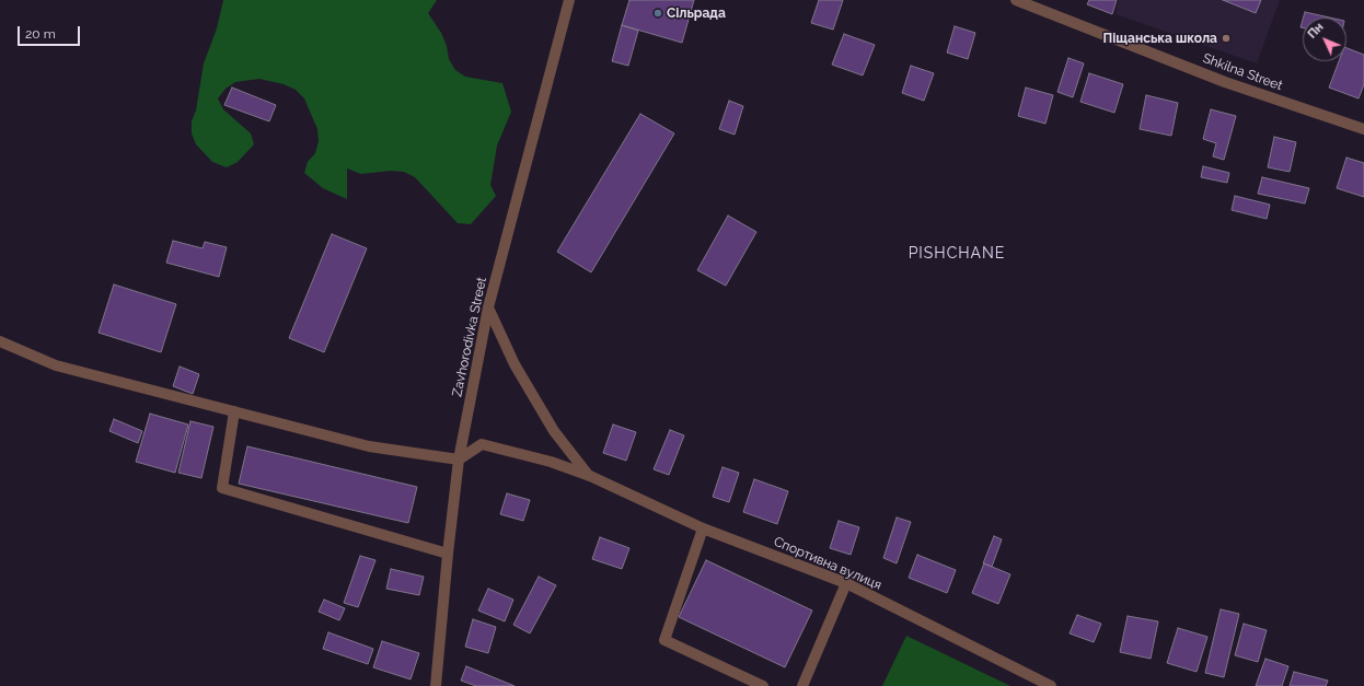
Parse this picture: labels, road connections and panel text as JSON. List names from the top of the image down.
{
  "streets": {
    "street": ["Shkilna Street", "Zavhorodivka Street", "Спортивна вулиця"]
  },
  "crossings": [
    ["Zavhorodivka Street", "Спортивна вулиця"]
  ],
  "districts": ["PISHCHANE"],
  "places": ["Сільрада", "Піщанська школа"],
  "scale_bar": "20 m",
  "north": "top left"
}
